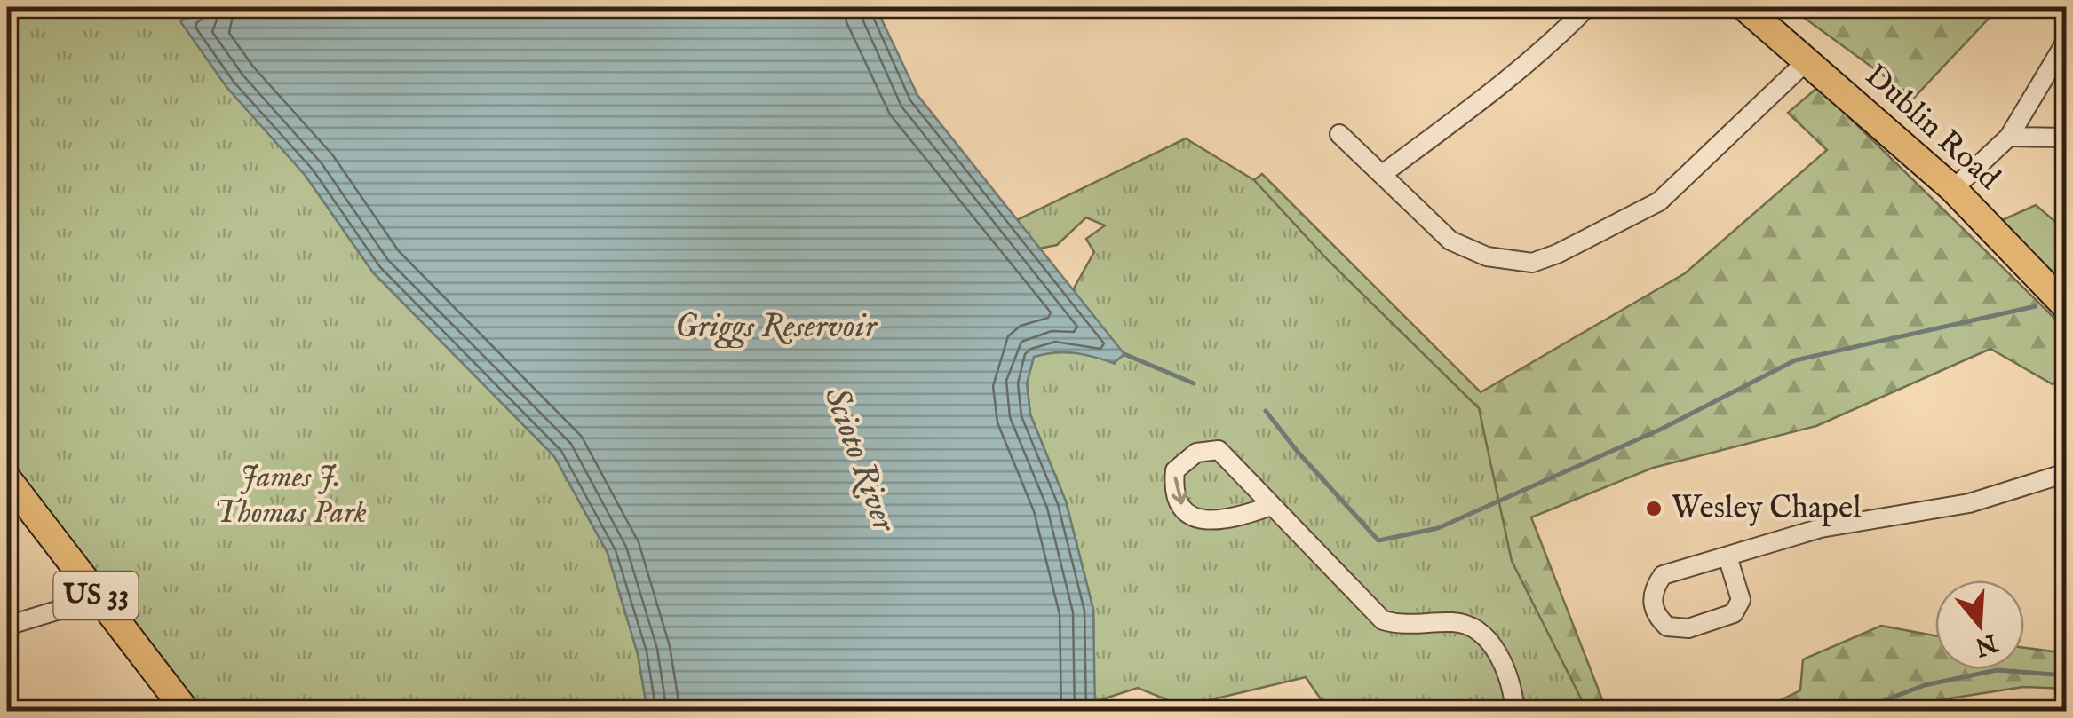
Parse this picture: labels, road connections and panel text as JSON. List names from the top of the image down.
{
  "streets": {
    "main road": ["Dublin Road", "US 33"]
  },
  "water": ["Griggs Reservoir", "Scioto River"],
  "parks": ["James J. Thomas Park"],
  "places": ["Wesley Chapel"],
  "north": "bottom"
}
